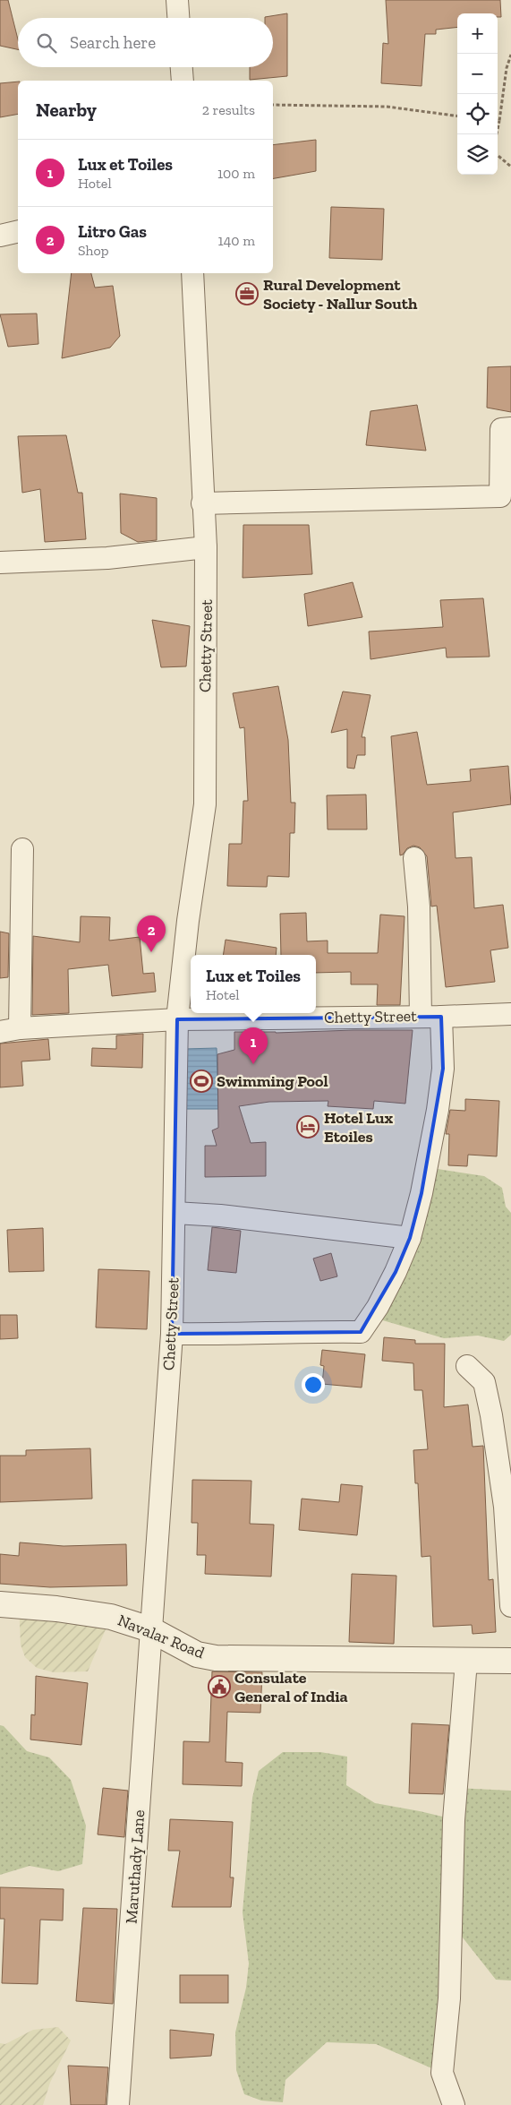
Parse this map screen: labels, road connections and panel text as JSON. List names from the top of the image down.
{
  "streets": {
    "street": ["Chetty Street", "Navalar Road", "Maruthady Lane"]
  },
  "crossings": [
    ["Chetty Street", "Navalar Road"],
    ["Chetty Street", "Maruthady Lane"],
    ["Navalar Road", "Maruthady Lane"]
  ],
  "places": {
    "office": ["Rural Development Society - Nallur South"],
    "sports": ["Swimming Pool"],
    "hotel": ["Hotel Lux Etoiles"],
    "public building": ["Consulate General of India"]
  },
  "page": {
    "map_buttons": ["+", "−"],
    "search": "Search here",
    "heading": ["Nearby", "2 results"],
    "list": [
      {
        "mark": "1",
        "name": "Lux et Toiles",
        "note": "Hotel",
        "value": "100 m"
      },
      {
        "mark": "2",
        "name": "Litro Gas",
        "note": "Shop",
        "value": "140 m"
      }
    ],
    "pins": ["2", "1"],
    "popup": ["Lux et Toiles", "Hotel"]
  }
}
